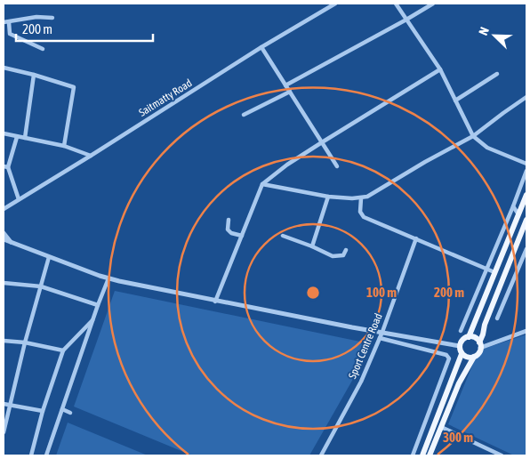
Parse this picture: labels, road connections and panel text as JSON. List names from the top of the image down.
{
  "streets": {
    "street": ["Saitmatty Road", "Sport Centre Road"]
  },
  "scale_bar": "200 m",
  "north": "top left",
  "rings": ["100 m", "200 m", "300 m"]
}
